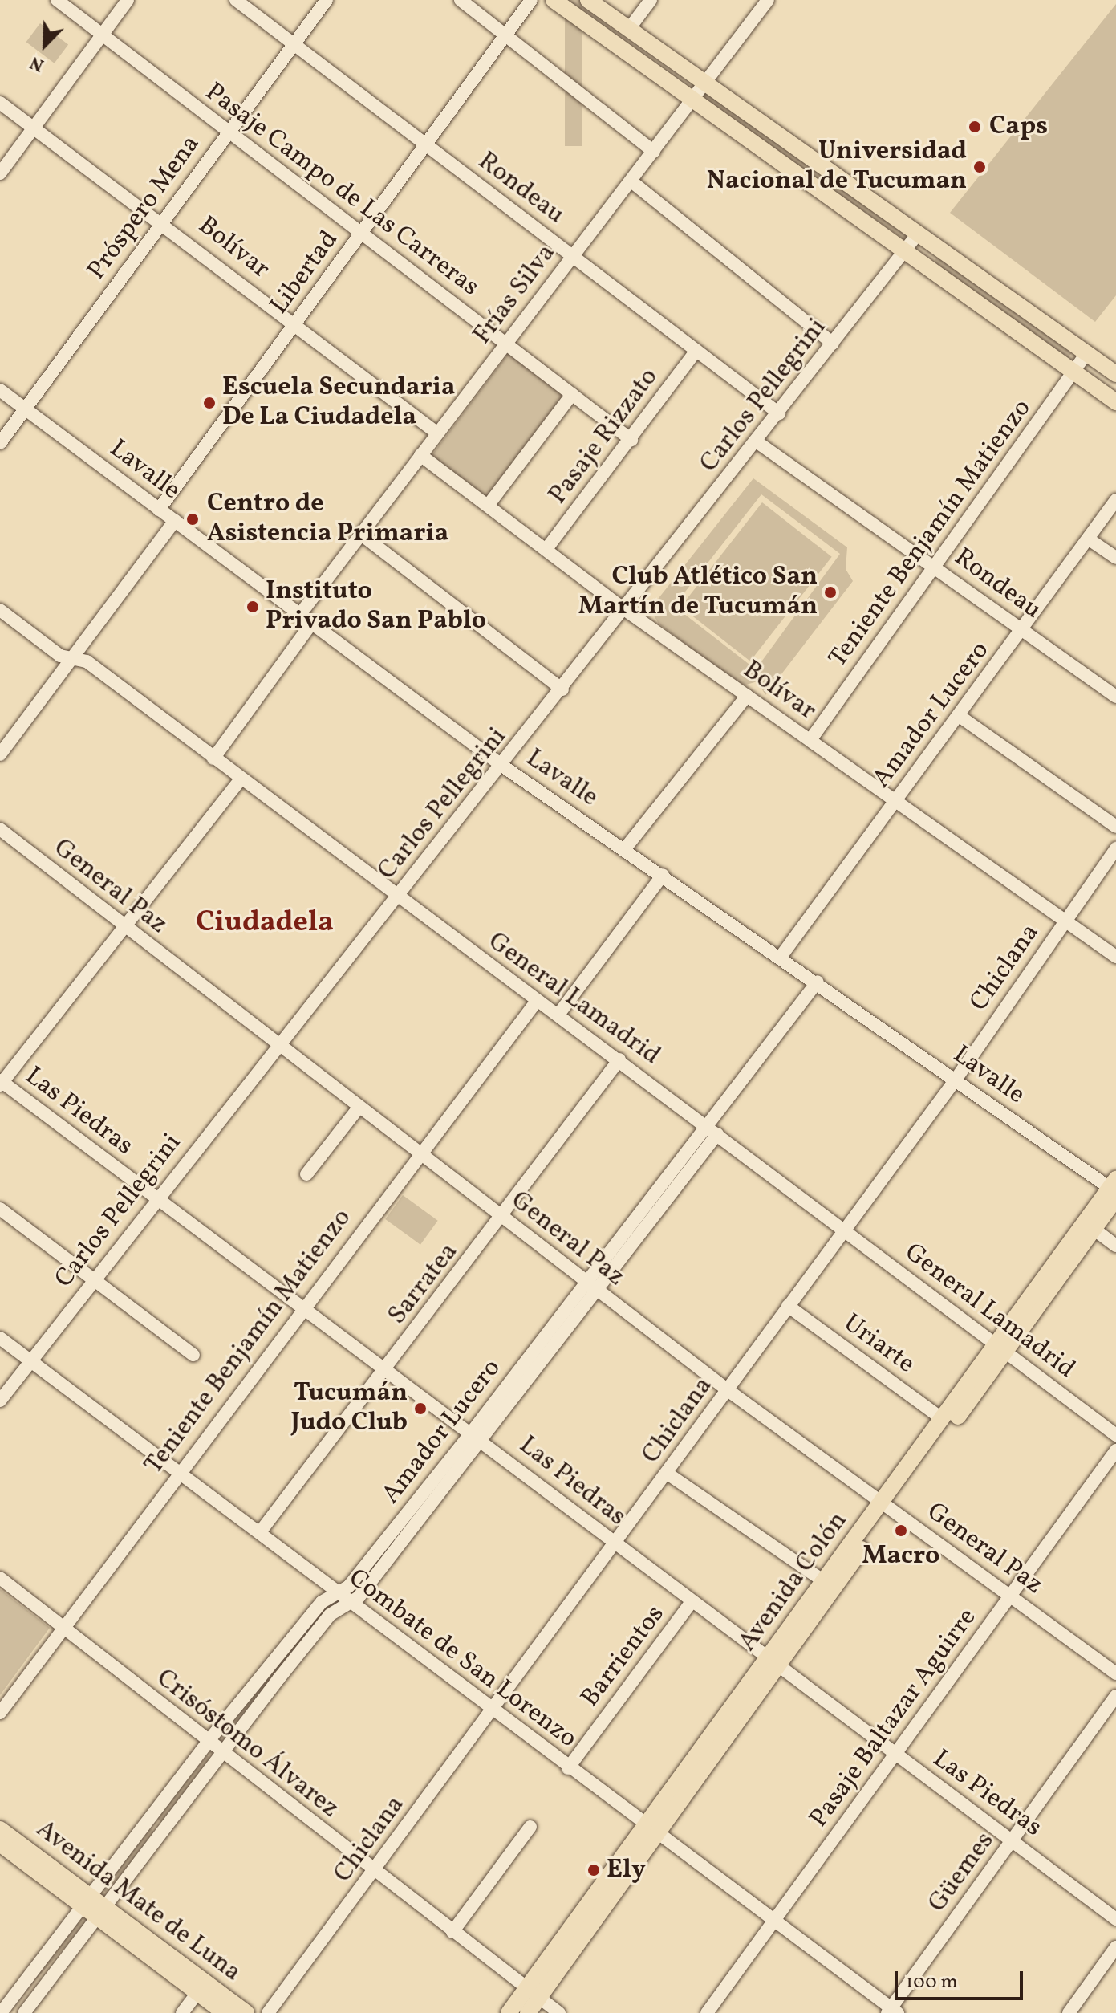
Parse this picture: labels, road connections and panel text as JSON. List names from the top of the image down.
{
  "streets": {
    "main road": ["Avenida Colón", "Avenida Mate de Luna"],
    "street": [
      "Rondeau",
      "Pasaje Campo de Las Carreras",
      "Próspero Mena",
      "Bolívar",
      "Libertad",
      "Frías Silva",
      "Carlos Pellegrini",
      "Pasaje Rizzato",
      "Lavalle",
      "Teniente Benjamín Matienzo",
      "Amador Lucero",
      "General Paz",
      "Chiclana",
      "General Lamadrid",
      "Las Piedras",
      "Sarratea",
      "Uriarte",
      "Barrientos",
      "Combate de San Lorenzo",
      "Pasaje Baltazar Aguirre",
      "Crisóstomo Álvarez",
      "Güemes"
    ]
  },
  "crossings": [
    ["Rondeau", "Próspero Mena"],
    ["Rondeau", "Libertad"],
    ["Rondeau", "Frías Silva"],
    ["Rondeau", "Carlos Pellegrini"],
    ["Rondeau", "Pasaje Rizzato"],
    ["Rondeau", "Teniente Benjamín Matienzo"],
    ["Rondeau", "Amador Lucero"],
    ["Pasaje Campo de Las Carreras", "Próspero Mena"],
    ["Pasaje Campo de Las Carreras", "Libertad"],
    ["Pasaje Campo de Las Carreras", "Frías Silva"],
    ["Pasaje Campo de Las Carreras", "Pasaje Rizzato"],
    ["Próspero Mena", "Bolívar"],
    ["Próspero Mena", "Lavalle"],
    ["Bolívar", "Libertad"],
    ["Bolívar", "Frías Silva"],
    ["Bolívar", "Carlos Pellegrini"],
    ["Bolívar", "Pasaje Rizzato"],
    ["Bolívar", "Teniente Benjamín Matienzo"],
    ["Bolívar", "Amador Lucero"],
    ["Bolívar", "Chiclana"],
    ["Libertad", "Lavalle"],
    ["Frías Silva", "Lavalle"],
    ["Carlos Pellegrini", "Lavalle"],
    ["Carlos Pellegrini", "General Paz"],
    ["Carlos Pellegrini", "General Lamadrid"],
    ["Carlos Pellegrini", "Las Piedras"],
    ["Carlos Pellegrini", "Combate de San Lorenzo"],
    ["Lavalle", "Amador Lucero"],
    ["Lavalle", "Chiclana"],
    ["Lavalle", "Avenida Colón"],
    ["Teniente Benjamín Matienzo", "General Paz"],
    ["Teniente Benjamín Matienzo", "General Lamadrid"],
    ["Teniente Benjamín Matienzo", "Las Piedras"],
    ["Teniente Benjamín Matienzo", "Combate de San Lorenzo"],
    ["Teniente Benjamín Matienzo", "Crisóstomo Álvarez"],
    ["Amador Lucero", "General Paz"],
    ["Amador Lucero", "General Lamadrid"],
    ["Amador Lucero", "Las Piedras"],
    ["Amador Lucero", "Combate de San Lorenzo"],
    ["Amador Lucero", "Crisóstomo Álvarez"],
    ["Amador Lucero", "Avenida Mate de Luna"],
    ["General Paz", "Chiclana"],
    ["General Paz", "Sarratea"],
    ["General Paz", "Avenida Colón"],
    ["General Paz", "Pasaje Baltazar Aguirre"],
    ["Chiclana", "General Lamadrid"],
    ["Chiclana", "Las Piedras"],
    ["Chiclana", "Uriarte"],
    ["Chiclana", "Combate de San Lorenzo"],
    ["Chiclana", "Crisóstomo Álvarez"],
    ["General Lamadrid", "Sarratea"],
    ["General Lamadrid", "Avenida Colón"],
    ["Las Piedras", "Sarratea"],
    ["Las Piedras", "Avenida Colón"],
    ["Las Piedras", "Barrientos"],
    ["Las Piedras", "Pasaje Baltazar Aguirre"],
    ["Las Piedras", "Güemes"],
    ["Sarratea", "Combate de San Lorenzo"],
    ["Uriarte", "Avenida Colón"],
    ["Avenida Colón", "Combate de San Lorenzo"],
    ["Avenida Colón", "Crisóstomo Álvarez"],
    ["Barrientos", "Combate de San Lorenzo"],
    ["Combate de San Lorenzo", "Pasaje Baltazar Aguirre"],
    ["Combate de San Lorenzo", "Güemes"]
  ],
  "districts": ["Ciudadela"],
  "places": [
    "Caps",
    "Universidad Nacional de Tucuman",
    "Escuela Secundaria De La Ciudadela",
    "Centro de Asistencia Primaria",
    "Club Atlético San Martín de Tucumán",
    "Instituto Privado San Pablo",
    "Tucumán Judo Club",
    "Macro",
    "Ely"
  ],
  "scale_bar": "100 m",
  "north": "bottom left"
}
